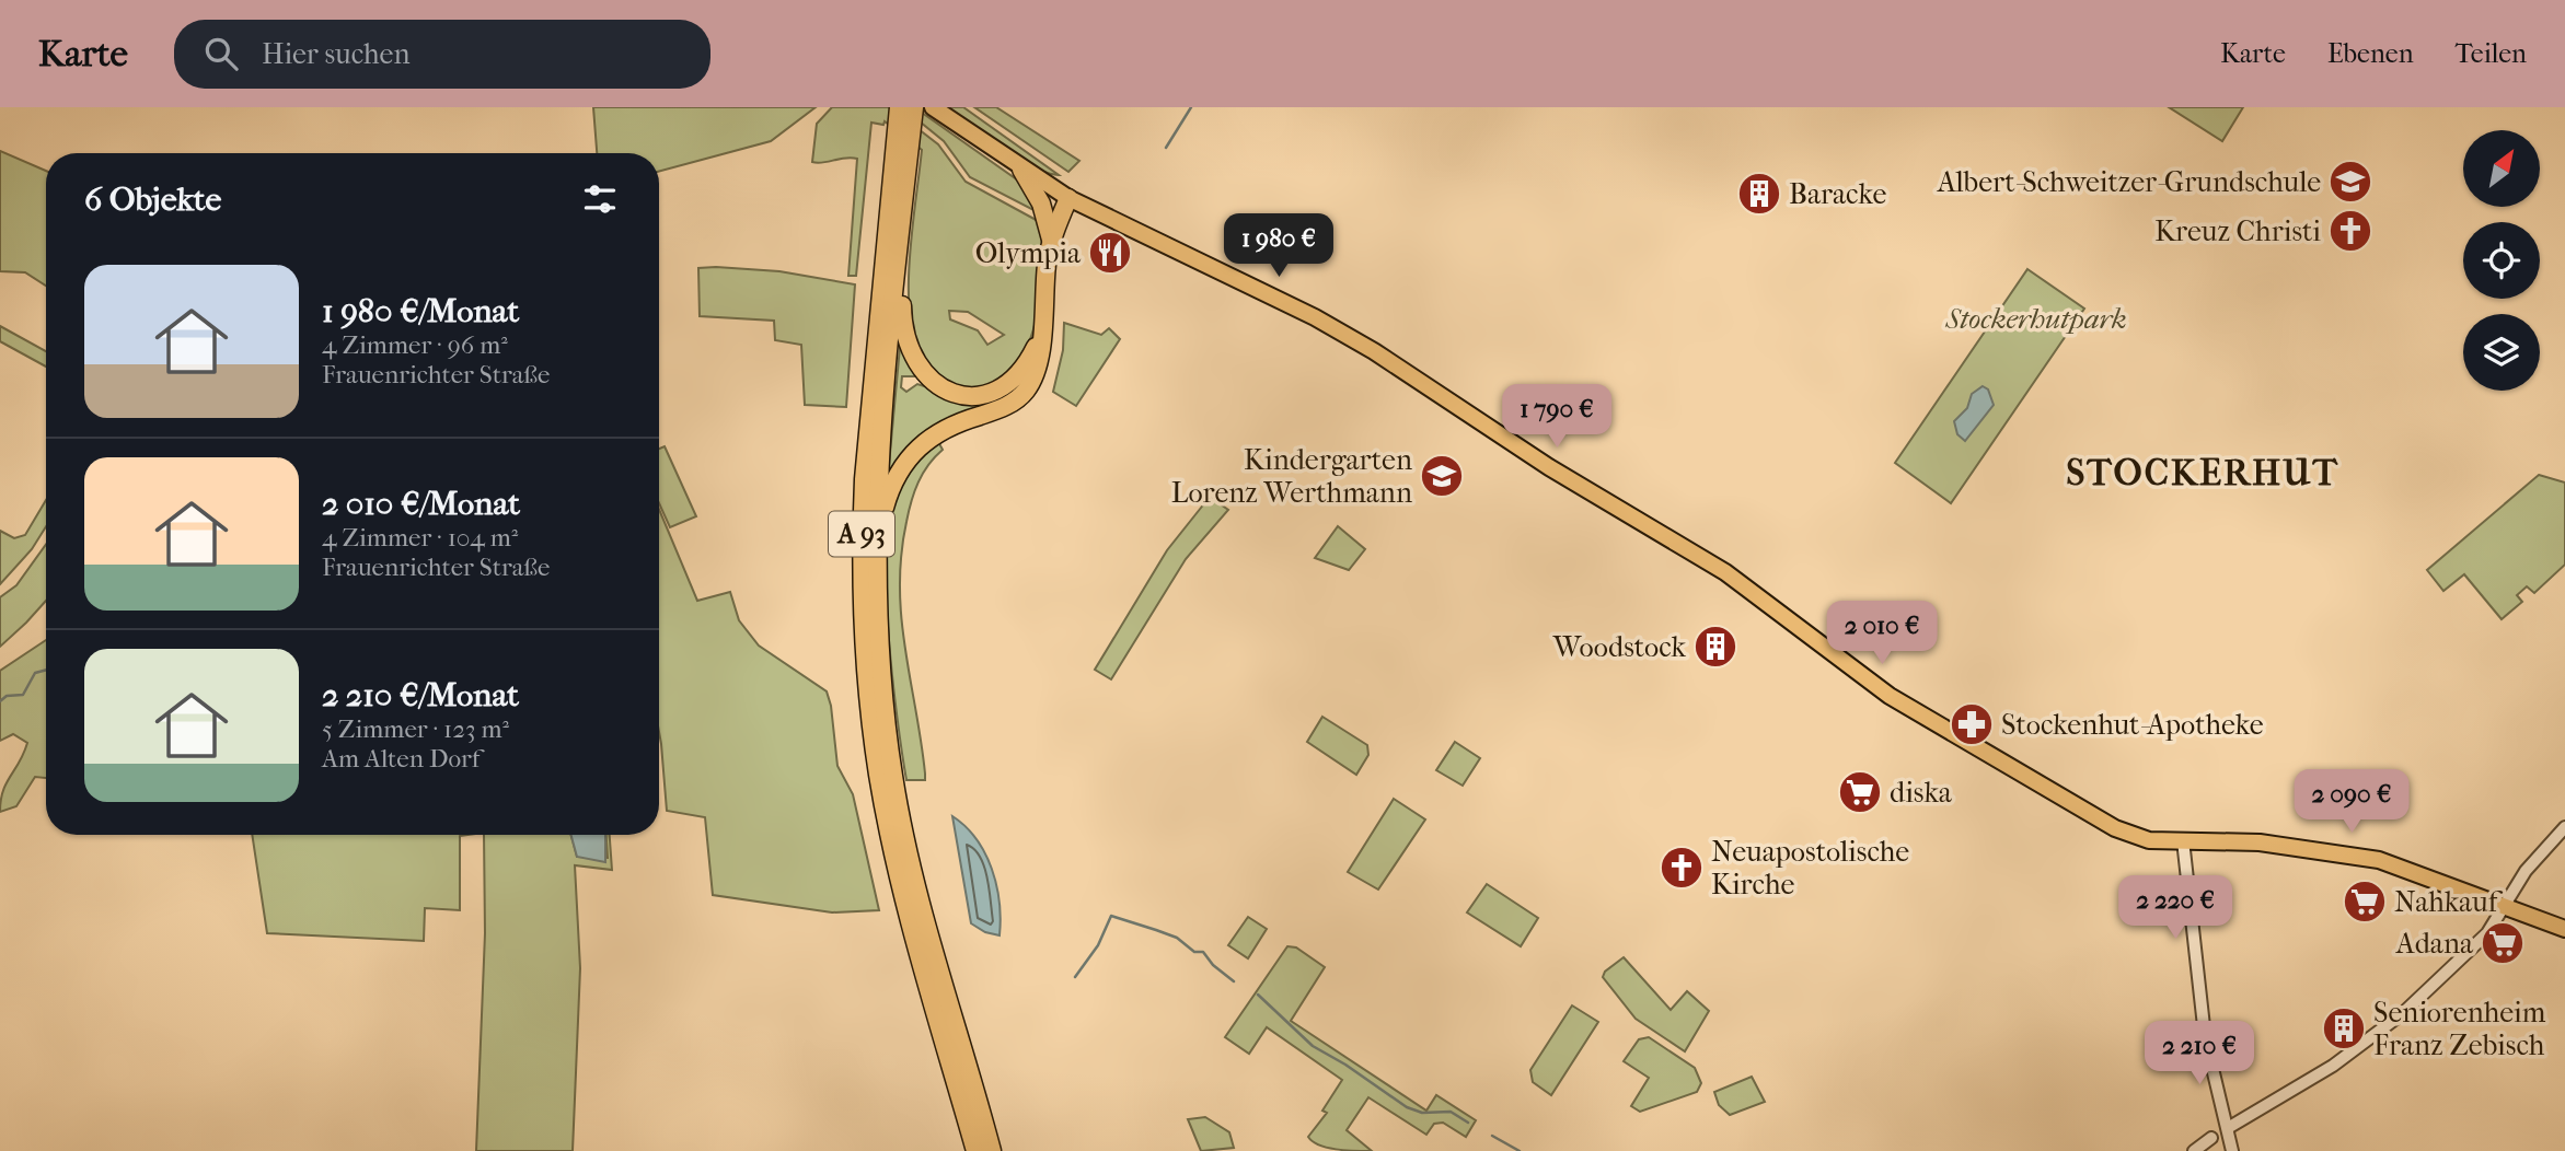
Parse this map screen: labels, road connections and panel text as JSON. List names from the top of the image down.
{
  "streets": {
    "highway": ["A 93"]
  },
  "districts": ["STOCKERHUT"],
  "parks": ["Stockerhutpark"],
  "places": {
    "school or university": ["Albert-Schweitzer-Grundschule", "Kindergarten Lorenz Werthmann"],
    "building": ["Baracke", "Woodstock", "Seniorenheim Franz Zebisch"],
    "church": ["Kreuz Christi", "Neuapostolische Kirche"],
    "restaurant": ["Olympia"],
    "pharmacy": ["Stockenhut-Apotheke"],
    "supermarket": ["diska", "Nahkauf", "Adana"]
  },
  "north": "top right",
  "page": {
    "header": "Karte",
    "search": "Hier suchen",
    "nav": ["Karte", "Ebenen", "Teilen"],
    "heading": "6 Objekte",
    "price": [
      "1 980 €",
      "1 790 €",
      "2 010 €",
      "2 090 €",
      "2 220 €",
      "2 210 €"
    ],
    "list": [
      {
        "name": "1 980 €/Monat",
        "note": "4 Zimmer · 96 m² · Frauenrichter Straße"
      },
      {
        "name": "2 010 €/Monat",
        "note": "4 Zimmer · 104 m² · Frauenrichter Straße"
      },
      {
        "name": "2 210 €/Monat",
        "note": "5 Zimmer · 123 m² · Am Alten Dorf"
      }
    ]
  }
}
